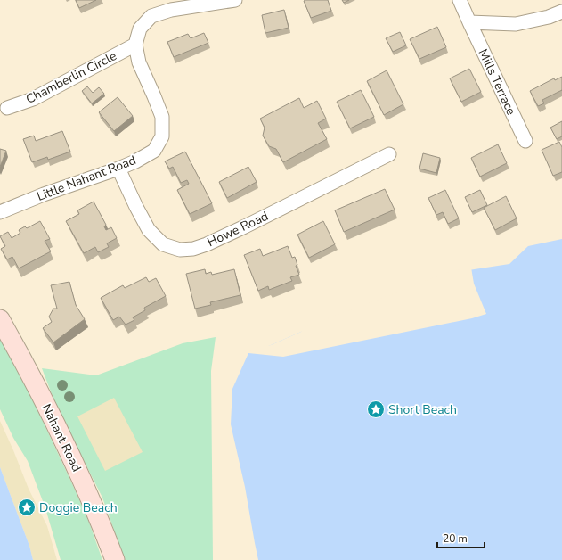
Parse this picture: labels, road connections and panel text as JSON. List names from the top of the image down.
{
  "streets": {
    "main road": ["Nahant Road"],
    "street": [
      "Chamberlin Circle",
      "Mills Terrace",
      "Little Nahant Road",
      "Howe Road"
    ]
  },
  "crossings": [
    ["Chamberlin Circle", "Little Nahant Road"],
    ["Little Nahant Road", "Howe Road"]
  ],
  "places": {
    "place": ["Short Beach", "Doggie Beach"]
  },
  "scale_bar": "20 m"
}
